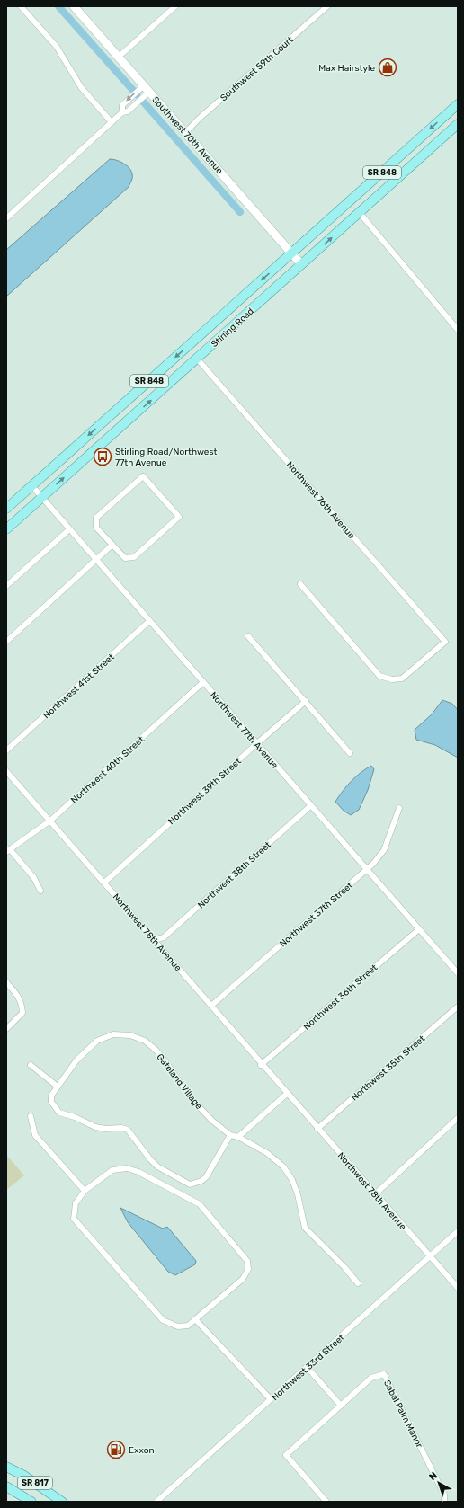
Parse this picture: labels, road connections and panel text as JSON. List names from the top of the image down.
{
  "streets": {
    "main road": ["SR 848", "Stirling Road", "SR 817"],
    "street": [
      "Southwest 59th Court",
      "Southwest 70th Avenue",
      "Northwest 76th Avenue",
      "Northwest 41st Street",
      "Northwest 77th Avenue",
      "Northwest 40th Street",
      "Northwest 39th Street",
      "Northwest 38th Street",
      "Northwest 37th Street",
      "Northwest 78th Avenue",
      "Northwest 36th Street",
      "Northwest 35th Street",
      "Gateland Village",
      "Northwest 33rd Street",
      "Sabal Palm Manor"
    ]
  },
  "crossings": [
    ["Southwest 59th Court", "Southwest 70th Avenue"],
    ["Southwest 70th Avenue", "Stirling Road"],
    ["Stirling Road", "Northwest 76th Avenue"],
    ["Stirling Road", "Northwest 77th Avenue"],
    ["Northwest 41st Street", "Northwest 77th Avenue"],
    ["Northwest 77th Avenue", "Northwest 40th Street"],
    ["Northwest 77th Avenue", "Northwest 39th Street"],
    ["Northwest 77th Avenue", "Northwest 38th Street"],
    ["Northwest 77th Avenue", "Northwest 37th Street"],
    ["Northwest 77th Avenue", "Northwest 36th Street"],
    ["Northwest 40th Street", "Northwest 78th Avenue"],
    ["Northwest 39th Street", "Northwest 78th Avenue"],
    ["Northwest 38th Street", "Northwest 78th Avenue"],
    ["Northwest 37th Street", "Northwest 78th Avenue"],
    ["Northwest 78th Avenue", "Northwest 36th Street"],
    ["Northwest 78th Avenue", "Northwest 35th Street"],
    ["Northwest 78th Avenue", "Northwest 33rd Street"]
  ],
  "places": {
    "shop": ["Max Hairstyle"],
    "bus stop": ["Stirling Road/Northwest 77th Avenue"],
    "fuel station": ["Exxon"]
  },
  "north": "top left"
}
